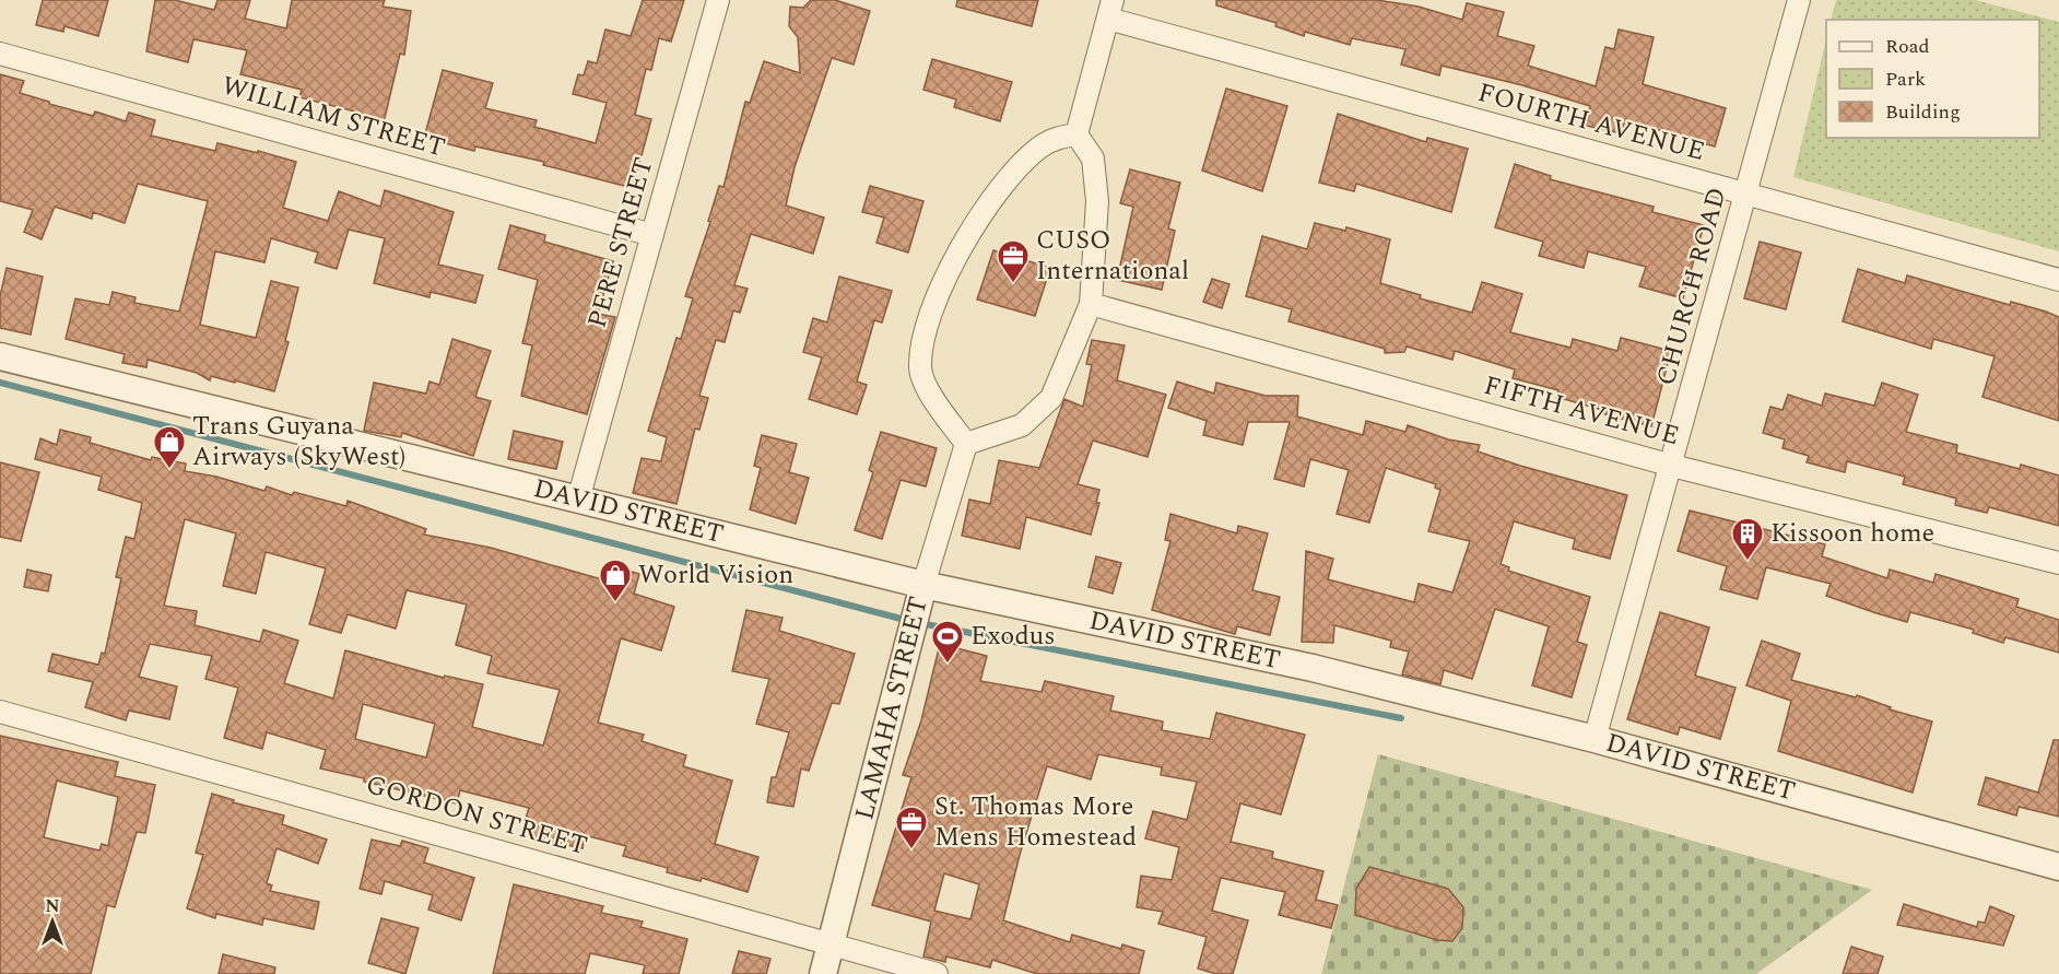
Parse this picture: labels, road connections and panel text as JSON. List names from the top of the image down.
{
  "streets": {
    "street": [
      "WILLIAM STREET",
      "FOURTH AVENUE",
      "PERE STREET",
      "CHURCH ROAD",
      "FIFTH AVENUE",
      "DAVID STREET",
      "LAMAHA STREET",
      "GORDON STREET"
    ]
  },
  "crossings": [
    ["WILLIAM STREET", "PERE STREET"],
    ["FOURTH AVENUE", "CHURCH ROAD"],
    ["PERE STREET", "DAVID STREET"],
    ["CHURCH ROAD", "FIFTH AVENUE"],
    ["CHURCH ROAD", "DAVID STREET"],
    ["DAVID STREET", "LAMAHA STREET"],
    ["LAMAHA STREET", "GORDON STREET"]
  ],
  "places": {
    "office": ["CUSO International", "St. Thomas More Mens Homestead"],
    "shop": ["Trans Guyana Airways (SkyWest)", "World Vision"],
    "building": ["Kissoon home"],
    "sports": ["Exodus"]
  },
  "legend": ["Road", "Park", "Building"],
  "north": "top"
}
